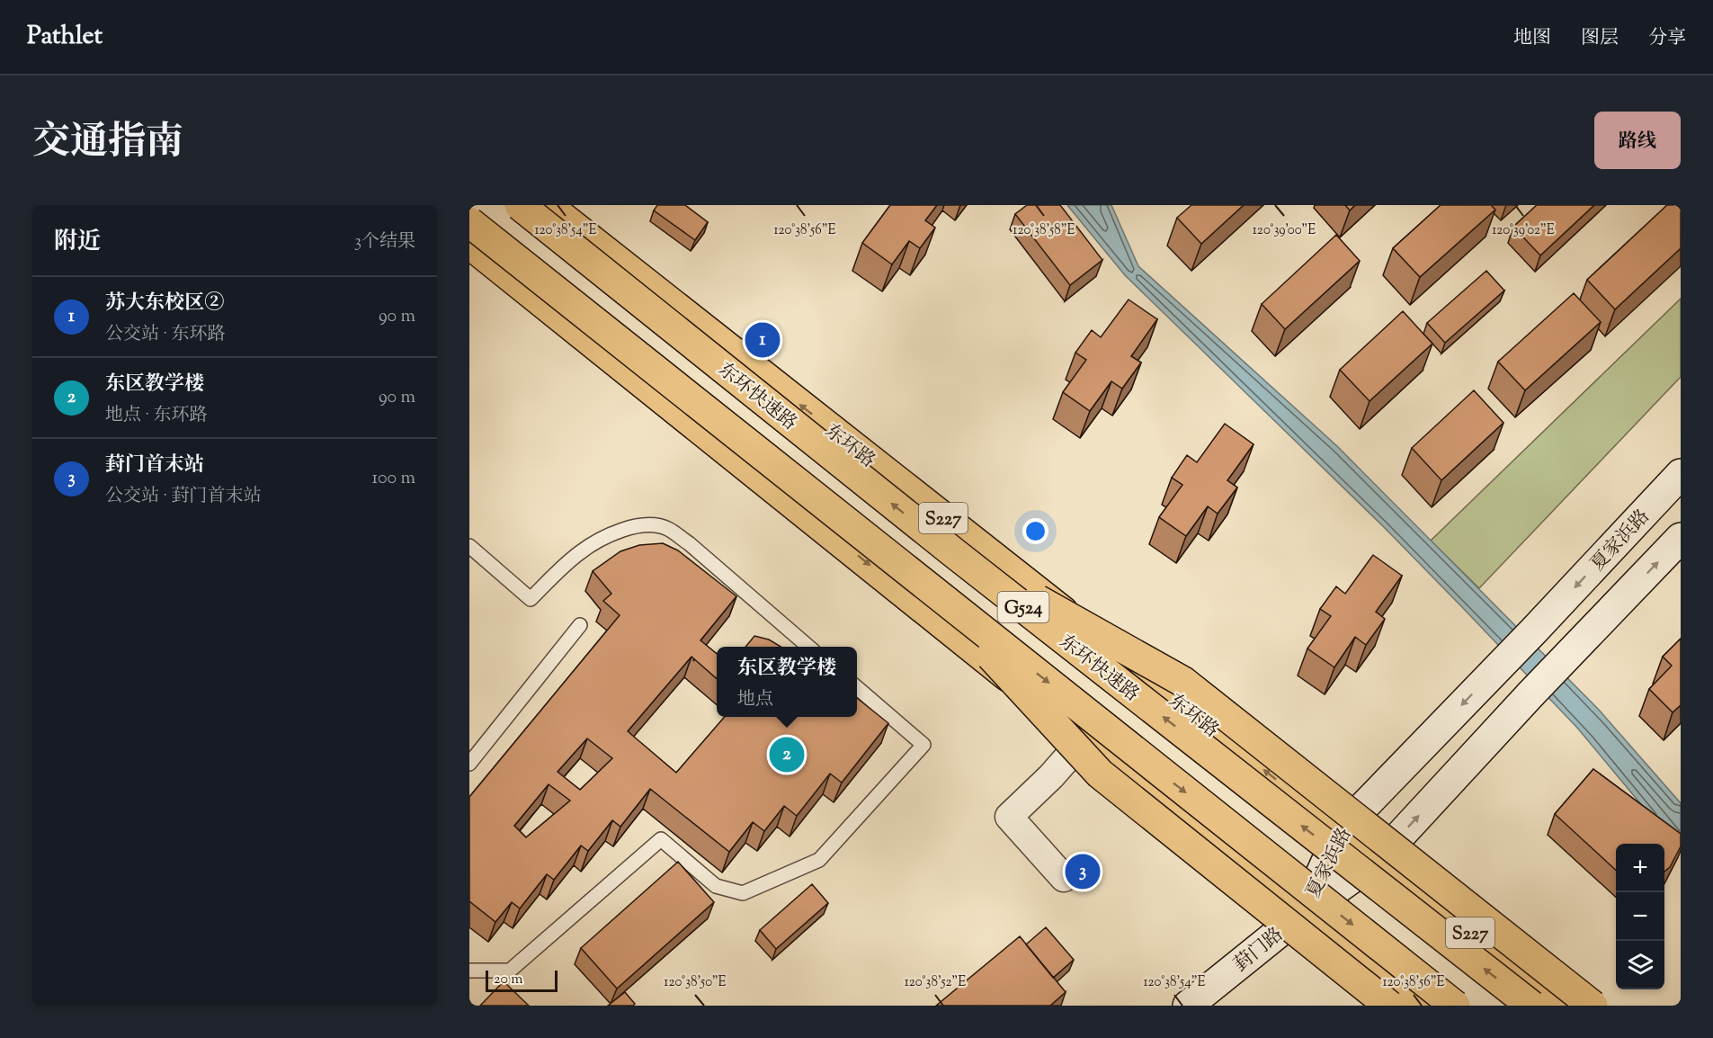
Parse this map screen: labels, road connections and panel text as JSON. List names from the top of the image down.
{
  "streets": {
    "main road": [
      "东环快速路",
      "东环路",
      "S227",
      "夏家浜路",
      "G524",
      "葑门路"
    ]
  },
  "crossings": [
    ["东环路", "夏家浜路"],
    ["夏家浜路", "葑门路"]
  ],
  "scale_bar": "20 m",
  "page": {
    "header": "Pathlet",
    "nav": ["地图", "图层", "分享"],
    "title": "交通指南",
    "buttons": "路线",
    "heading": ["附近", "3个结果"],
    "list": [
      {
        "mark": "1",
        "name": "苏大东校区②",
        "note": "公交站 · 东环路",
        "value": "90 m"
      },
      {
        "mark": "2",
        "name": "东区教学楼",
        "note": "地点 · 东环路",
        "value": "90 m"
      },
      {
        "mark": "3",
        "name": "葑门首末站",
        "note": "公交站 · 葑门首末站",
        "value": "100 m"
      }
    ],
    "pins": ["1", "2", "3"],
    "popup": ["东区教学楼", "地点"],
    "map_buttons": ["+", "−"],
    "scale": "20 m"
  },
  "coordinates": [
    "120°38'54\"E",
    "120°38'56\"E",
    "120°38'58\"E",
    "120°39'00\"E",
    "120°39'02\"E",
    "120°38'50\"E",
    "120°38'52\"E"
  ]
}
